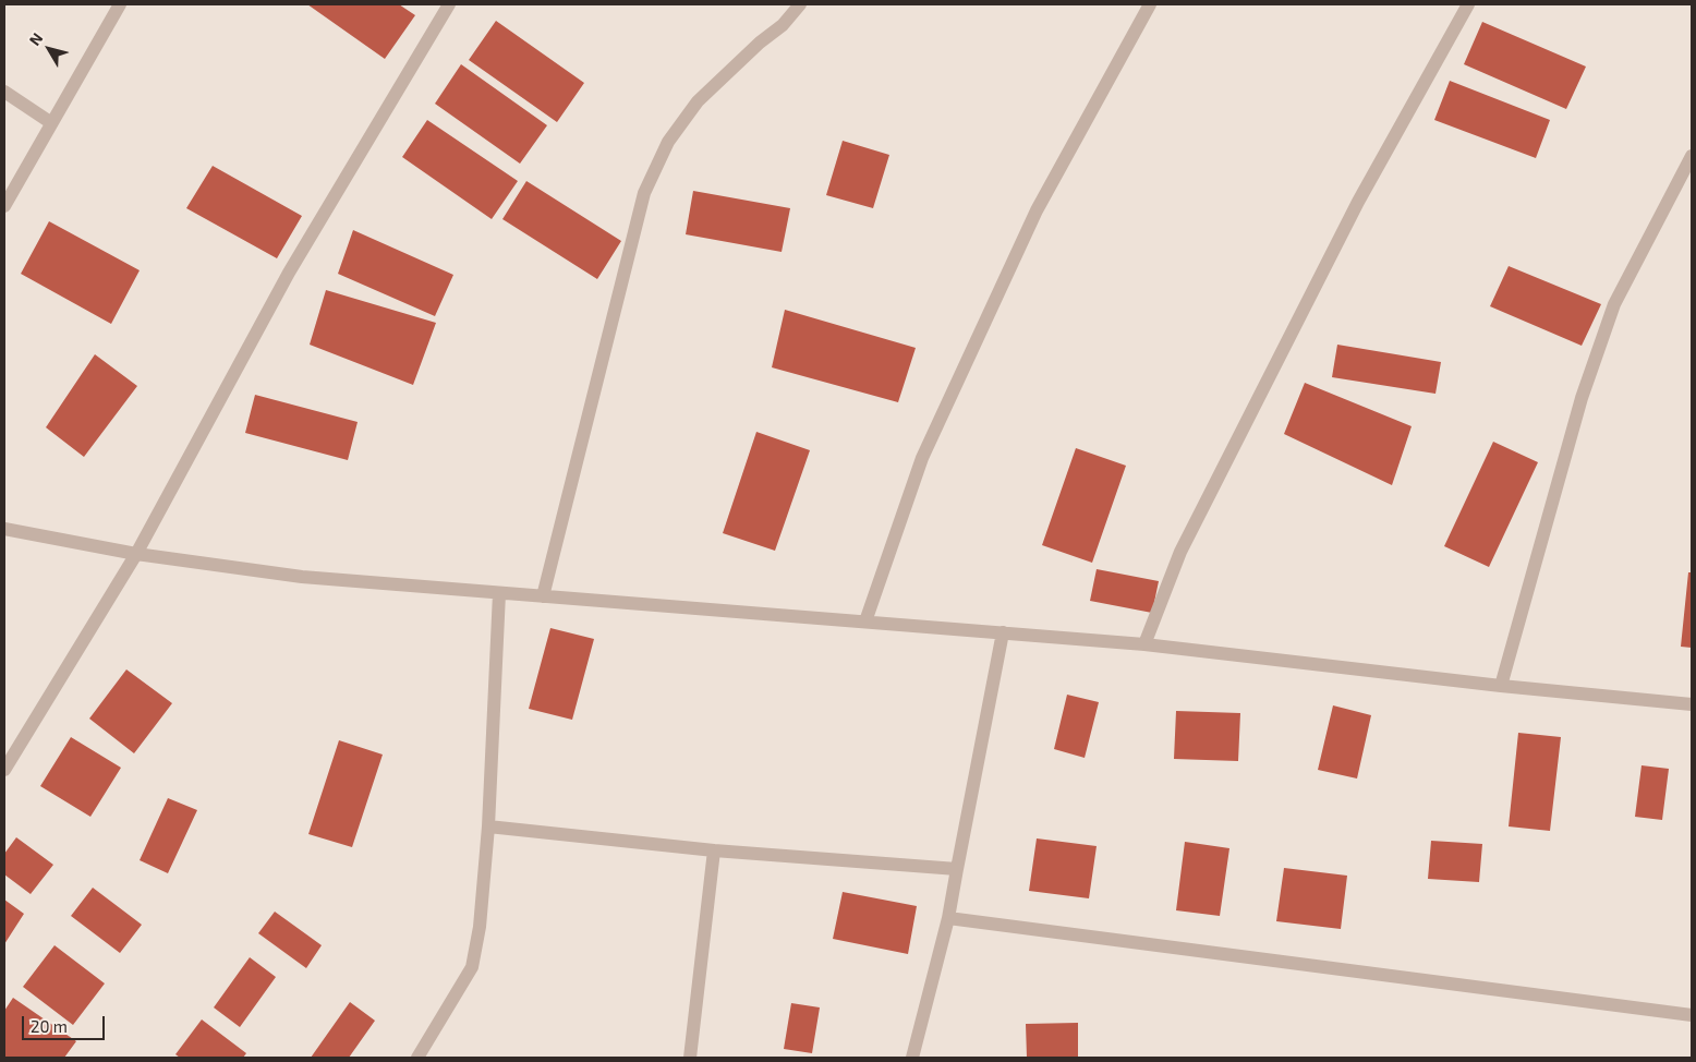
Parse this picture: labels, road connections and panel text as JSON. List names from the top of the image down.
{
  "scale_bar": "20 m",
  "north": "top left"
}
